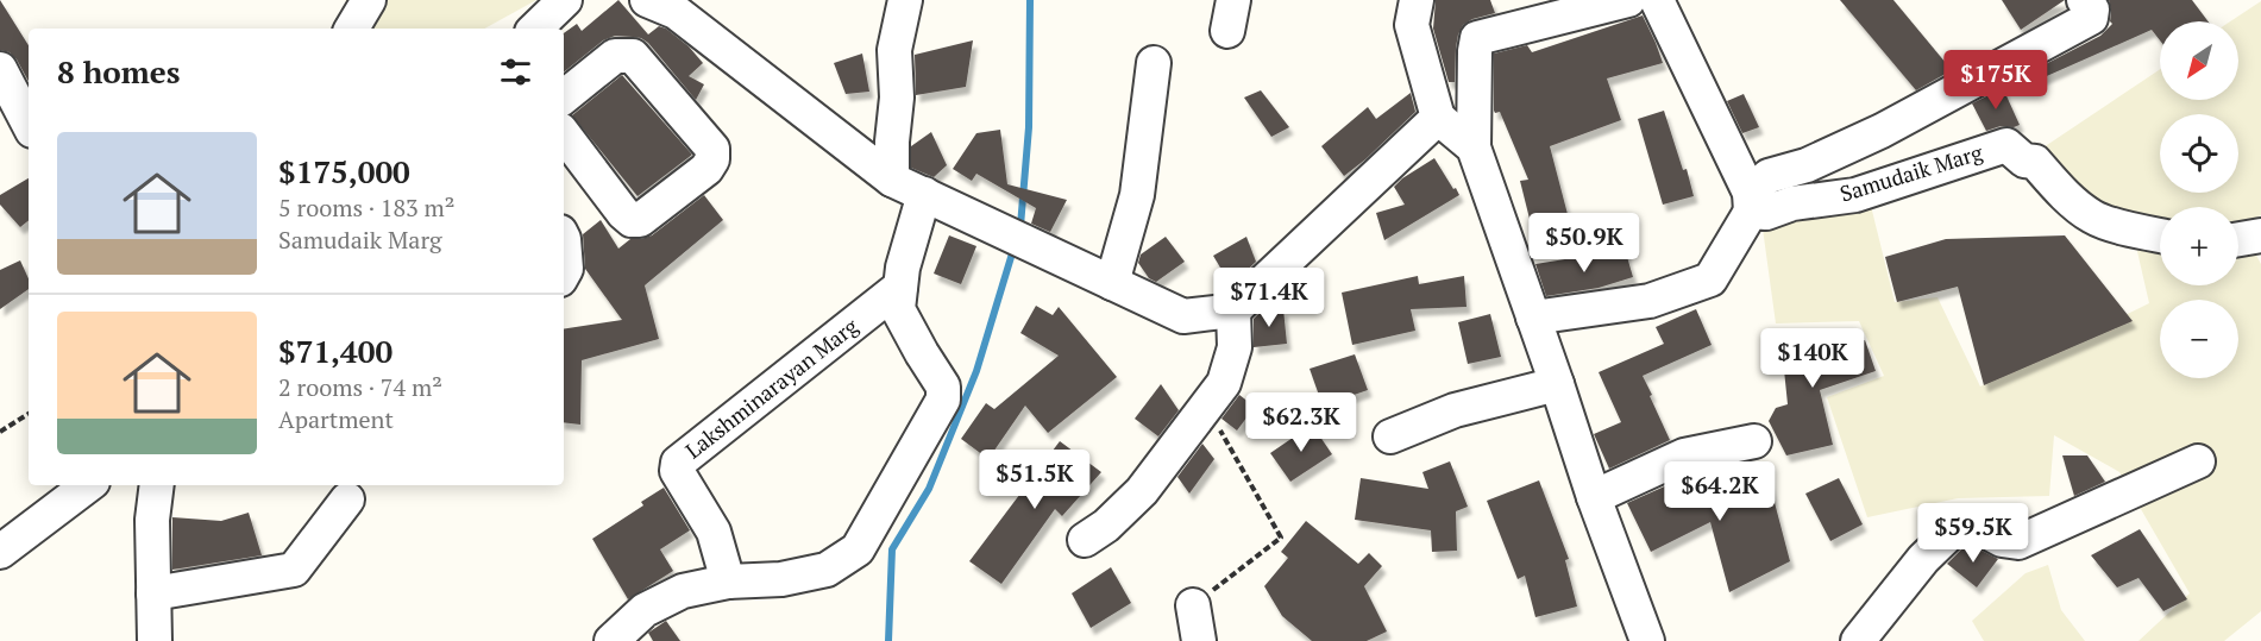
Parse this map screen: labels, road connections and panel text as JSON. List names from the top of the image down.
{
  "streets": {
    "street": ["Samudaik Marg", "Lakshminarayan Marg"]
  },
  "north": "bottom left",
  "page": {
    "map_buttons": ["+", "−"],
    "heading": "8 homes",
    "price": [
      "$175K",
      "$50.9K",
      "$71.4K",
      "$140K",
      "$62.3K",
      "$51.5K",
      "$64.2K",
      "$59.5K"
    ],
    "list": [
      {
        "name": "$175,000",
        "note": "5 rooms · 183 m² · Samudaik Marg"
      },
      {
        "name": "$71,400",
        "note": "2 rooms · 74 m² · Apartment"
      }
    ]
  }
}
